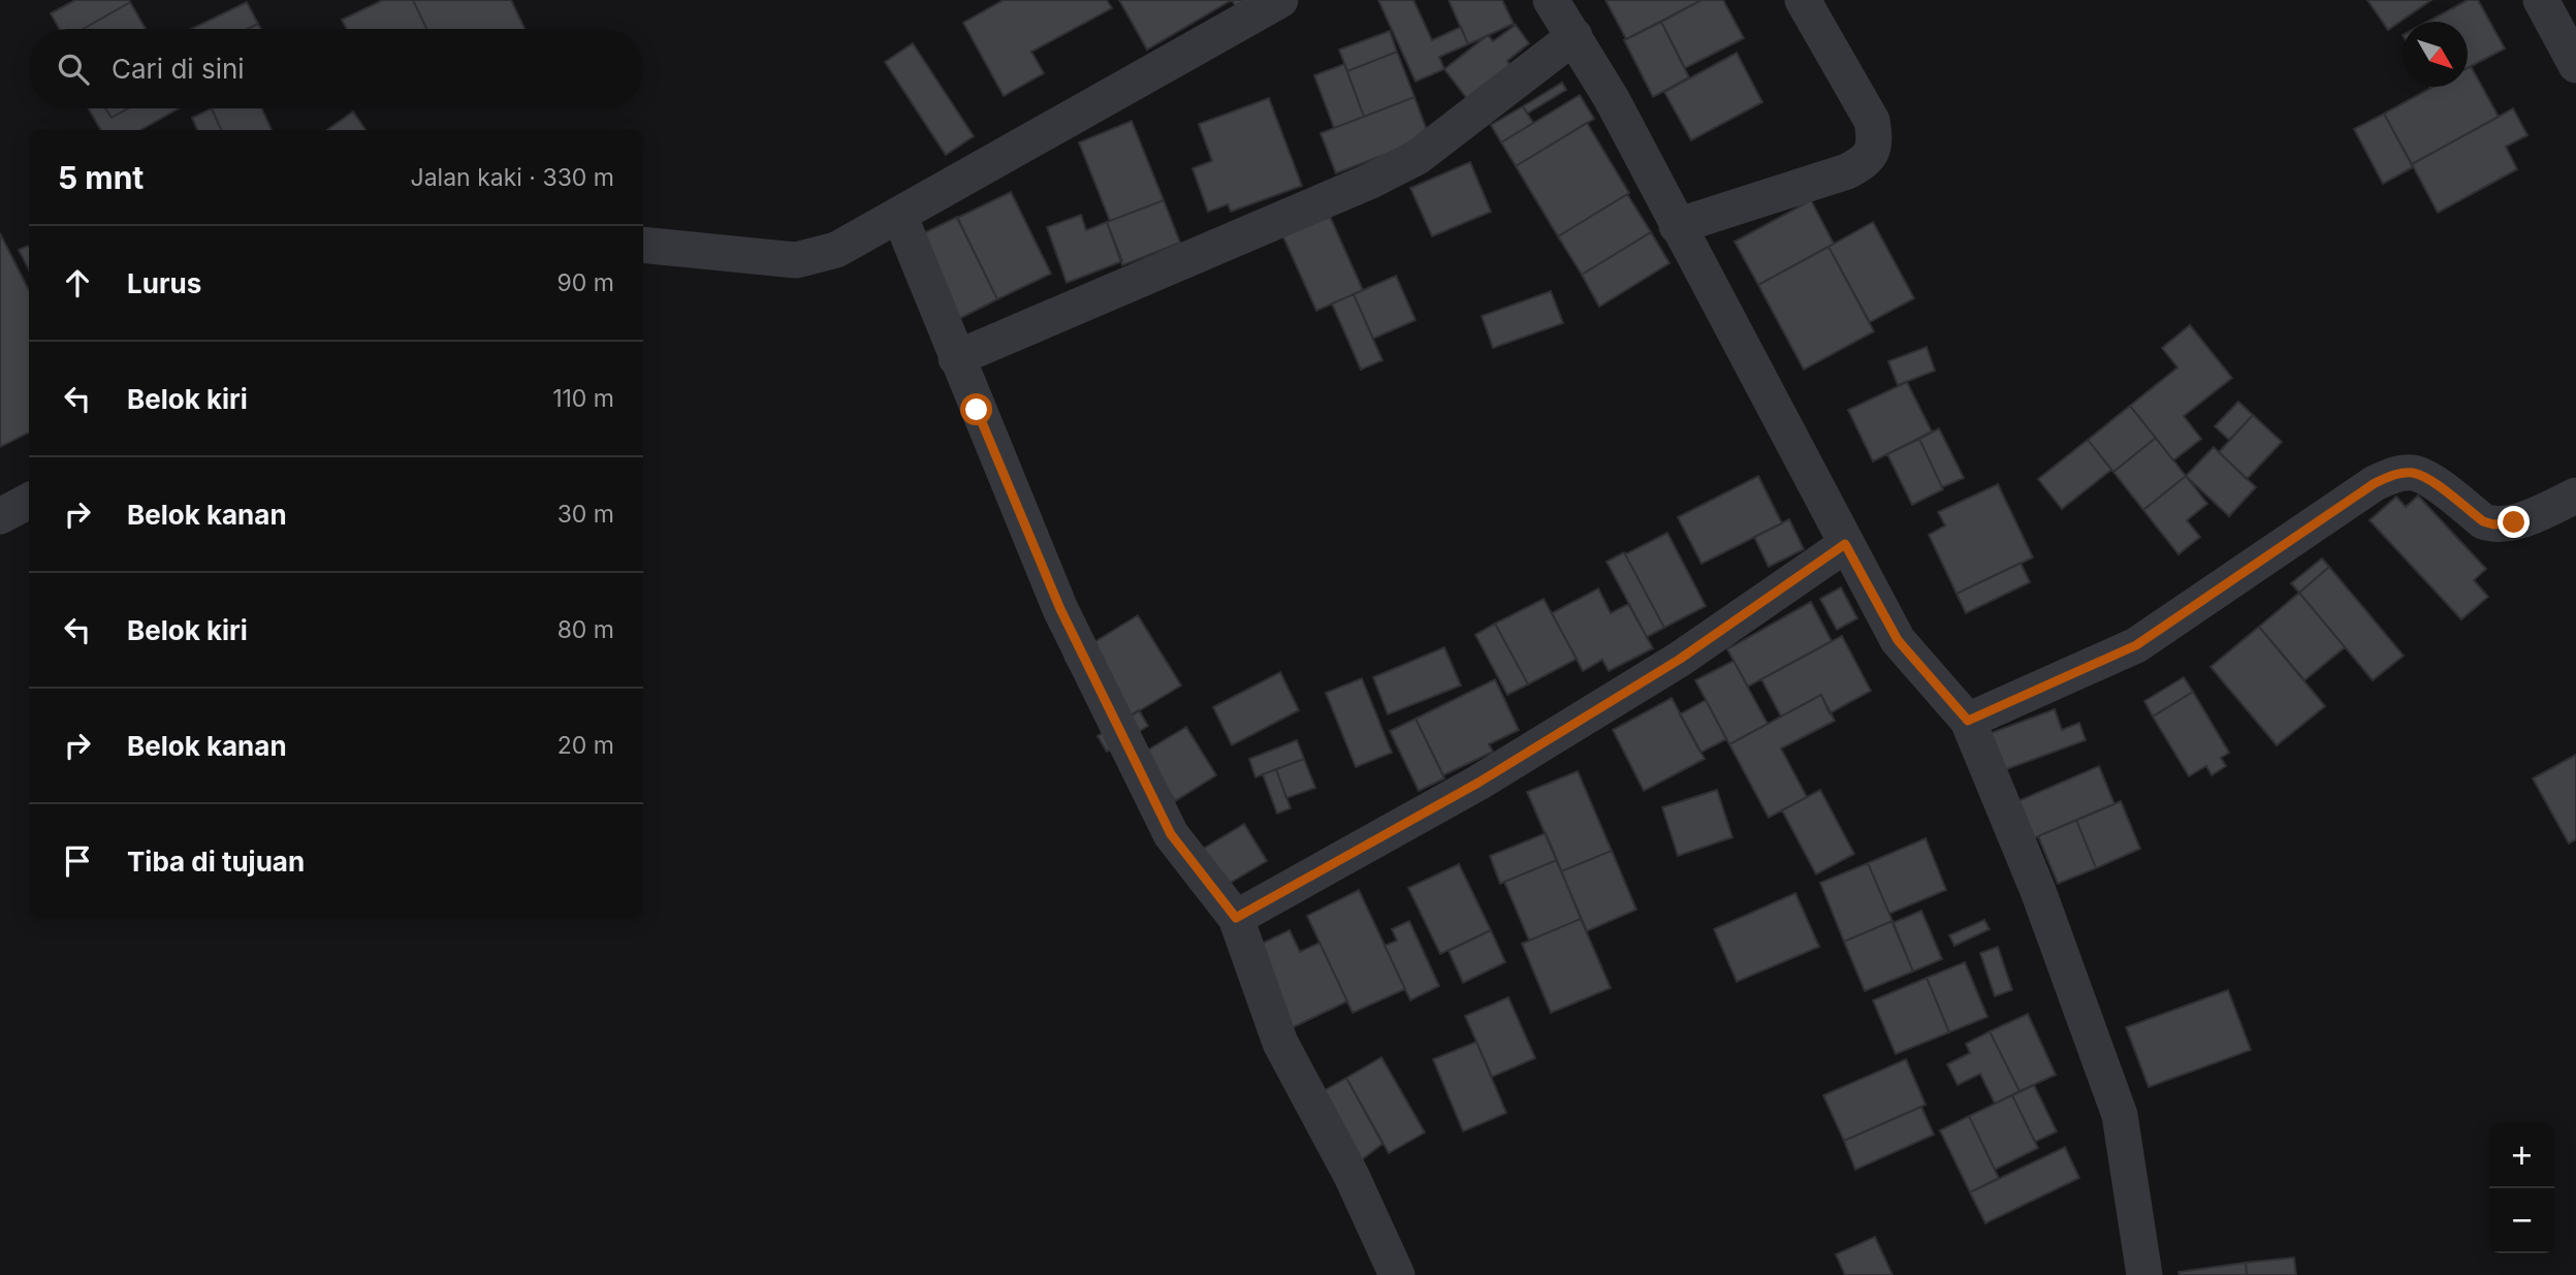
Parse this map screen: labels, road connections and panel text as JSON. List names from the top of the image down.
{
  "north": "bottom right",
  "page": {
    "search": "Cari di sini",
    "heading": ["5 mnt", "Jalan kaki · 330 m"],
    "list": [
      ["Lurus", "90 m"],
      ["Belok kiri", "110 m"],
      ["Belok kanan", "30 m"],
      ["Belok kiri", "80 m"],
      ["Belok kanan", "20 m"],
      "Tiba di tujuan"
    ],
    "map_buttons": ["+", "−"]
  }
}
